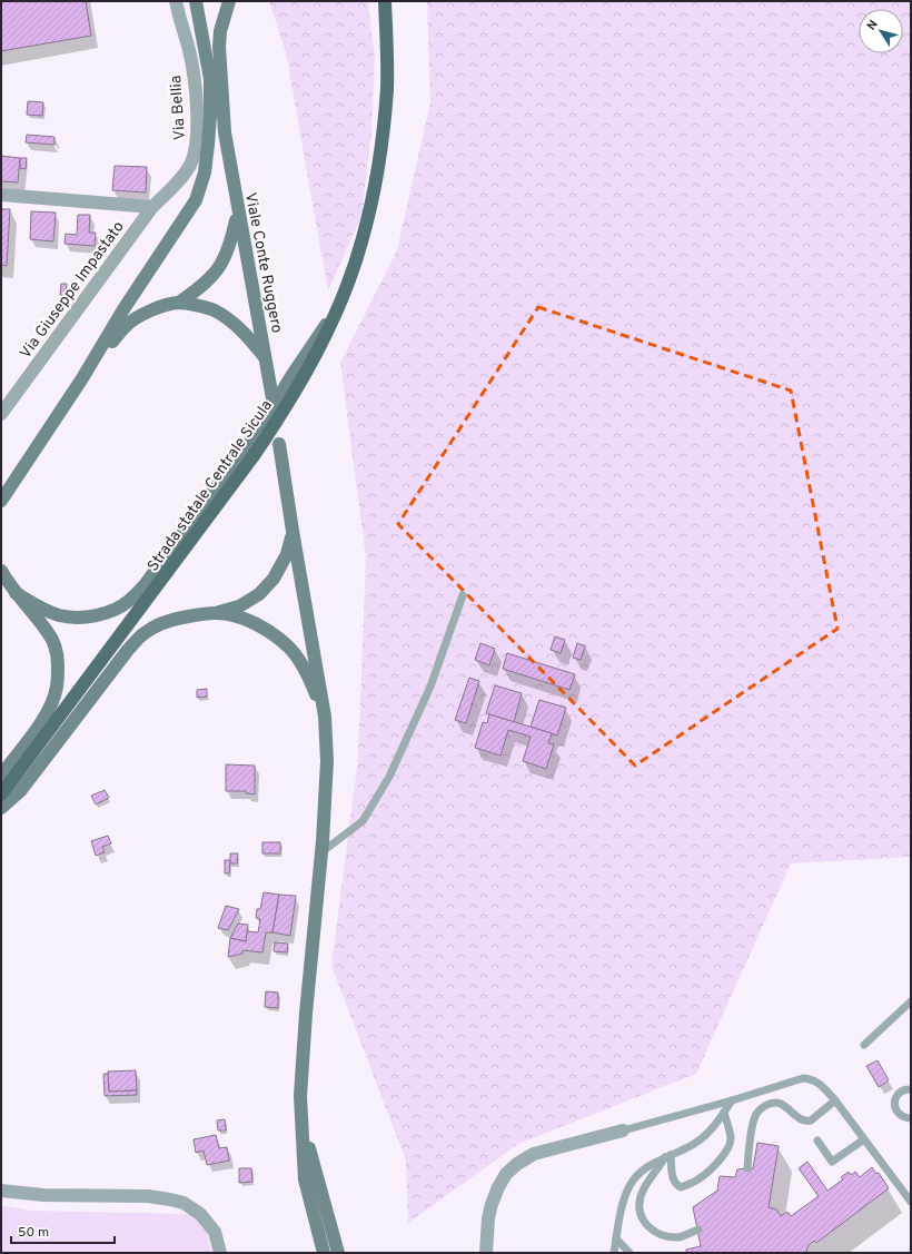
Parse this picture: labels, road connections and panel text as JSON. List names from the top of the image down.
{
  "streets": {
    "main road": ["Viale Conte Ruggero", "Strada statale Centrale Sicula"],
    "street": ["Via Bellia", "Via Giuseppe Impastato"]
  },
  "crossings": [
    ["Via Bellia", "Via Giuseppe Impastato"]
  ],
  "scale_bar": "50 m",
  "north": "top left"
}
